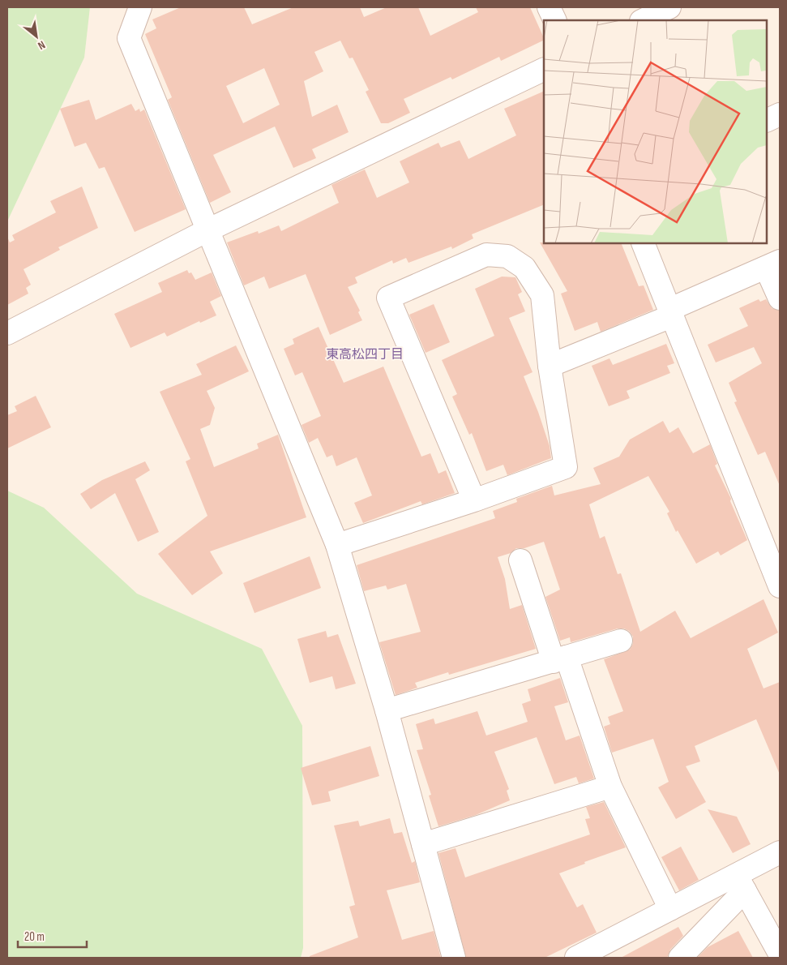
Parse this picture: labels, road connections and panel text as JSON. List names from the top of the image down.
{
  "districts": ["東高松四丁目"],
  "scale_bar": "20 m",
  "north": "bottom right"
}
